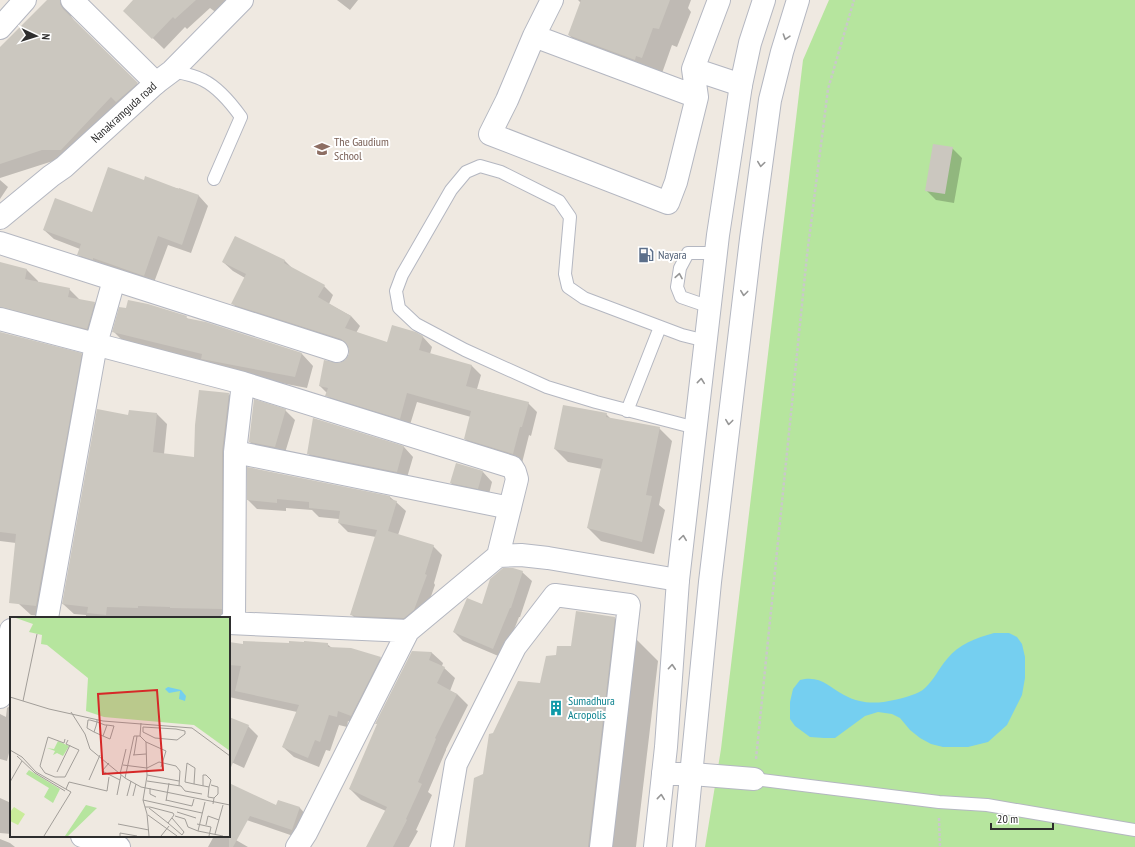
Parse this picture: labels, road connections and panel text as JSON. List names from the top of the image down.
{
  "streets": {
    "street": ["Nanakramguda road"]
  },
  "places": {
    "school or university": ["The Gaudium School"],
    "fuel station": ["Nayara"],
    "building": ["Sumadhura Acropolis"]
  },
  "scale_bar": "20 m",
  "north": "right"
}
